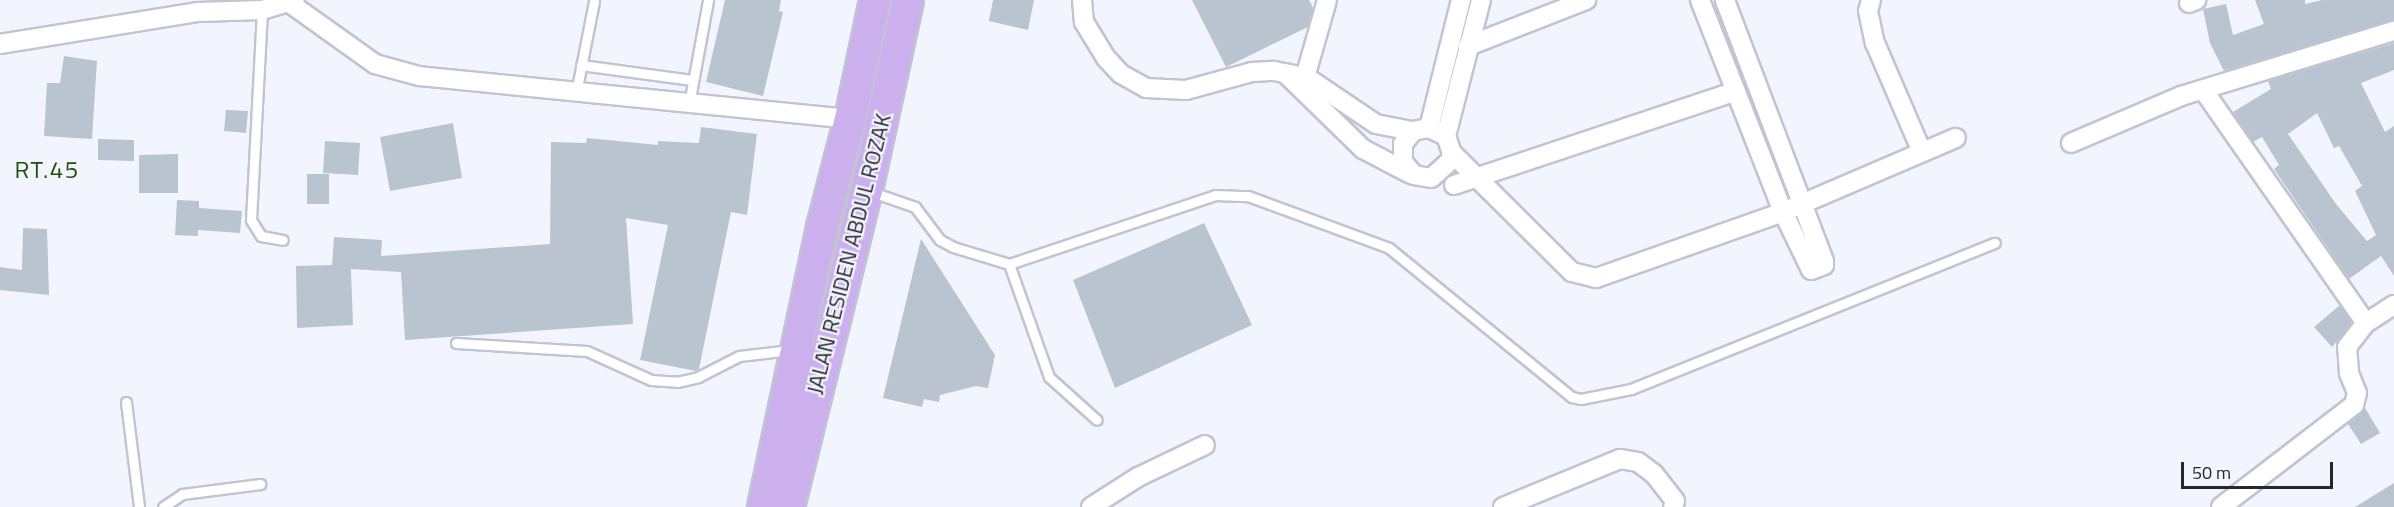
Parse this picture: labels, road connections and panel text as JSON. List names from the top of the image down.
{
  "streets": {
    "highway": ["JALAN RESIDEN ABDUL ROZAK"]
  },
  "districts": ["RT.45"],
  "scale_bar": "50 m"
}
